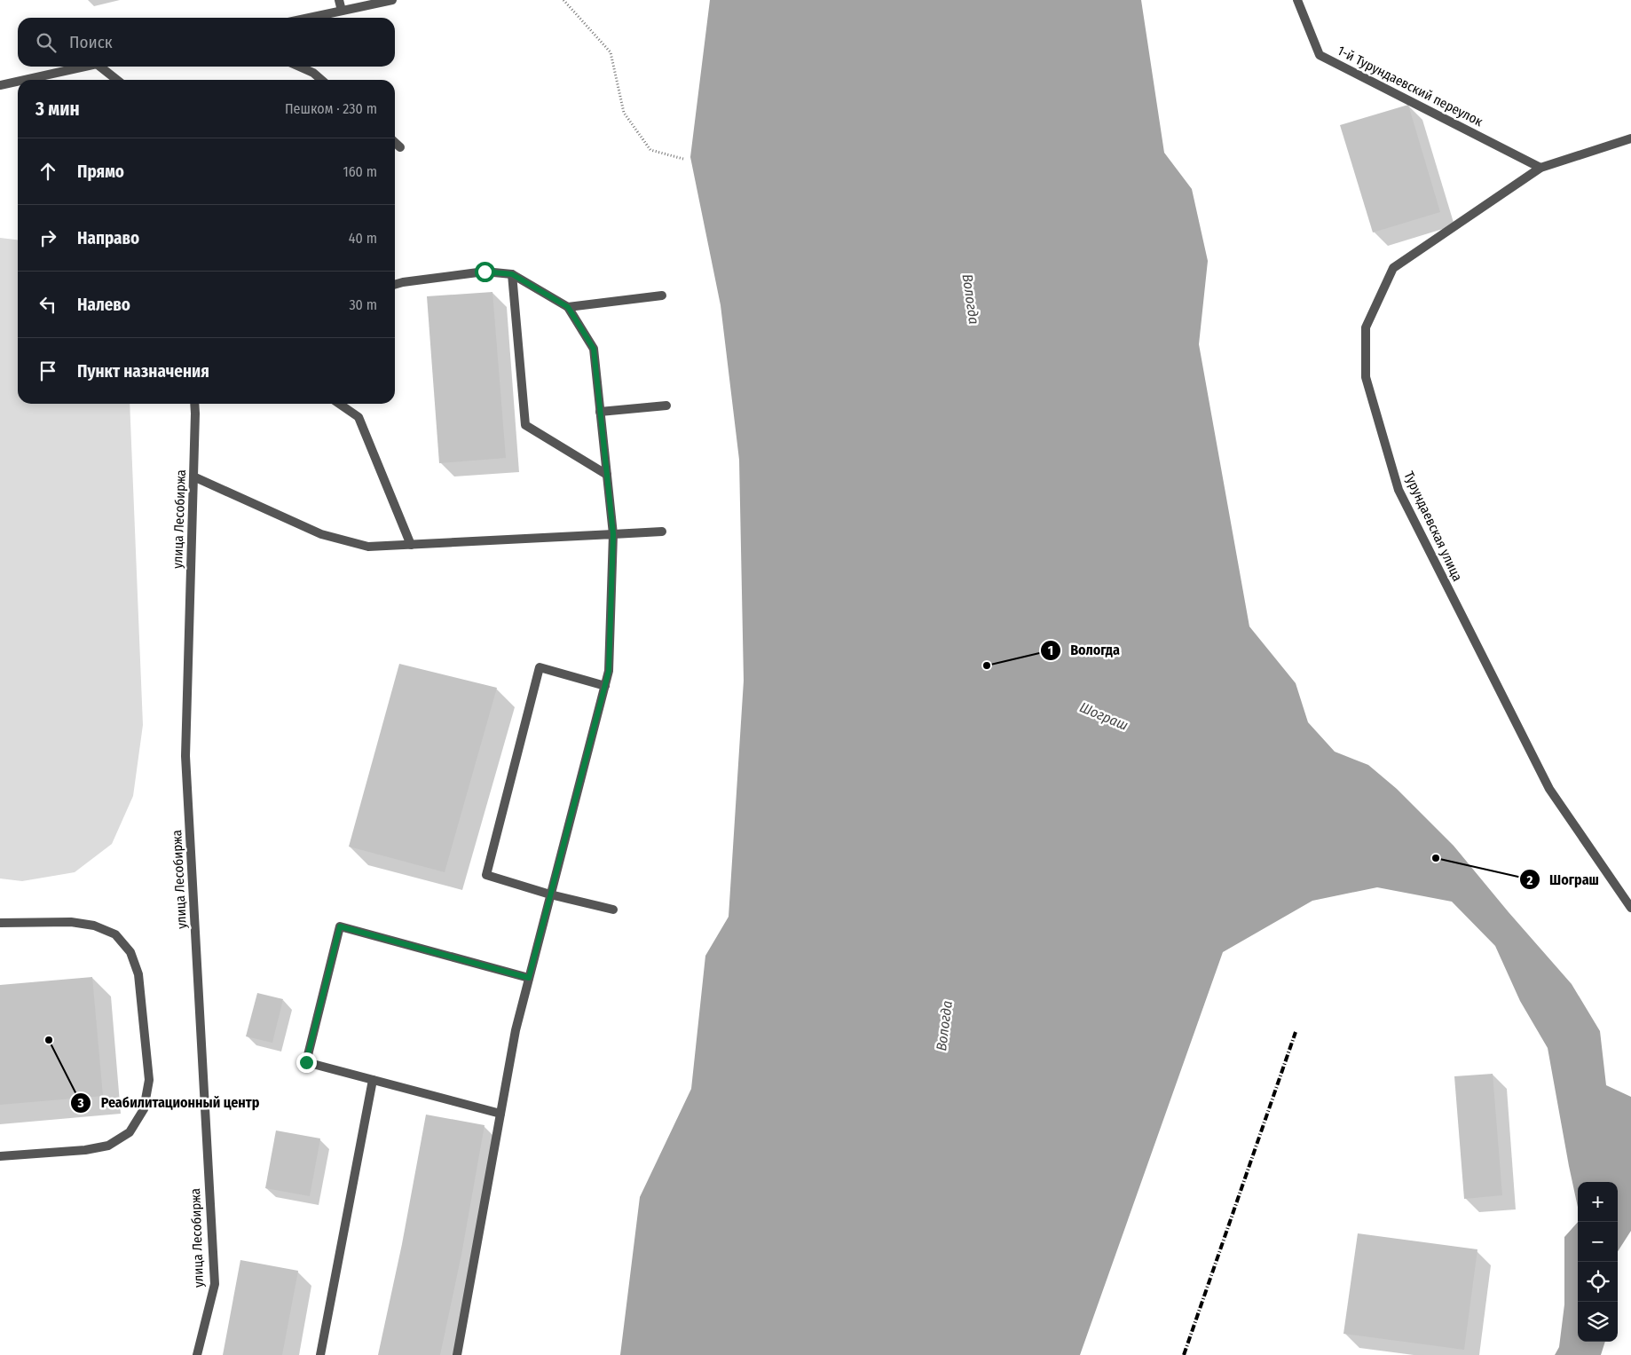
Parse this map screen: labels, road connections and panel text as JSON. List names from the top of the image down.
{
  "streets": {
    "street": ["1-й Турундаевский переулок", "улица Лесобиржа", "Турундаевская улица"]
  },
  "crossings": [
    ["1-й Турундаевский переулок", "Турундаевская улица"]
  ],
  "water": ["Вологда", "Шограш"],
  "places": ["Вологда", "Шограш", "Реабилитационный центр"],
  "page": {
    "search": "Поиск",
    "heading": ["3 мин", "Пешком · 230 m"],
    "list": [
      ["Прямо", "160 m"],
      ["Направо", "40 m"],
      ["Налево", "30 m"],
      "Пункт назначения"
    ],
    "map_buttons": ["+", "−"]
  }
}
